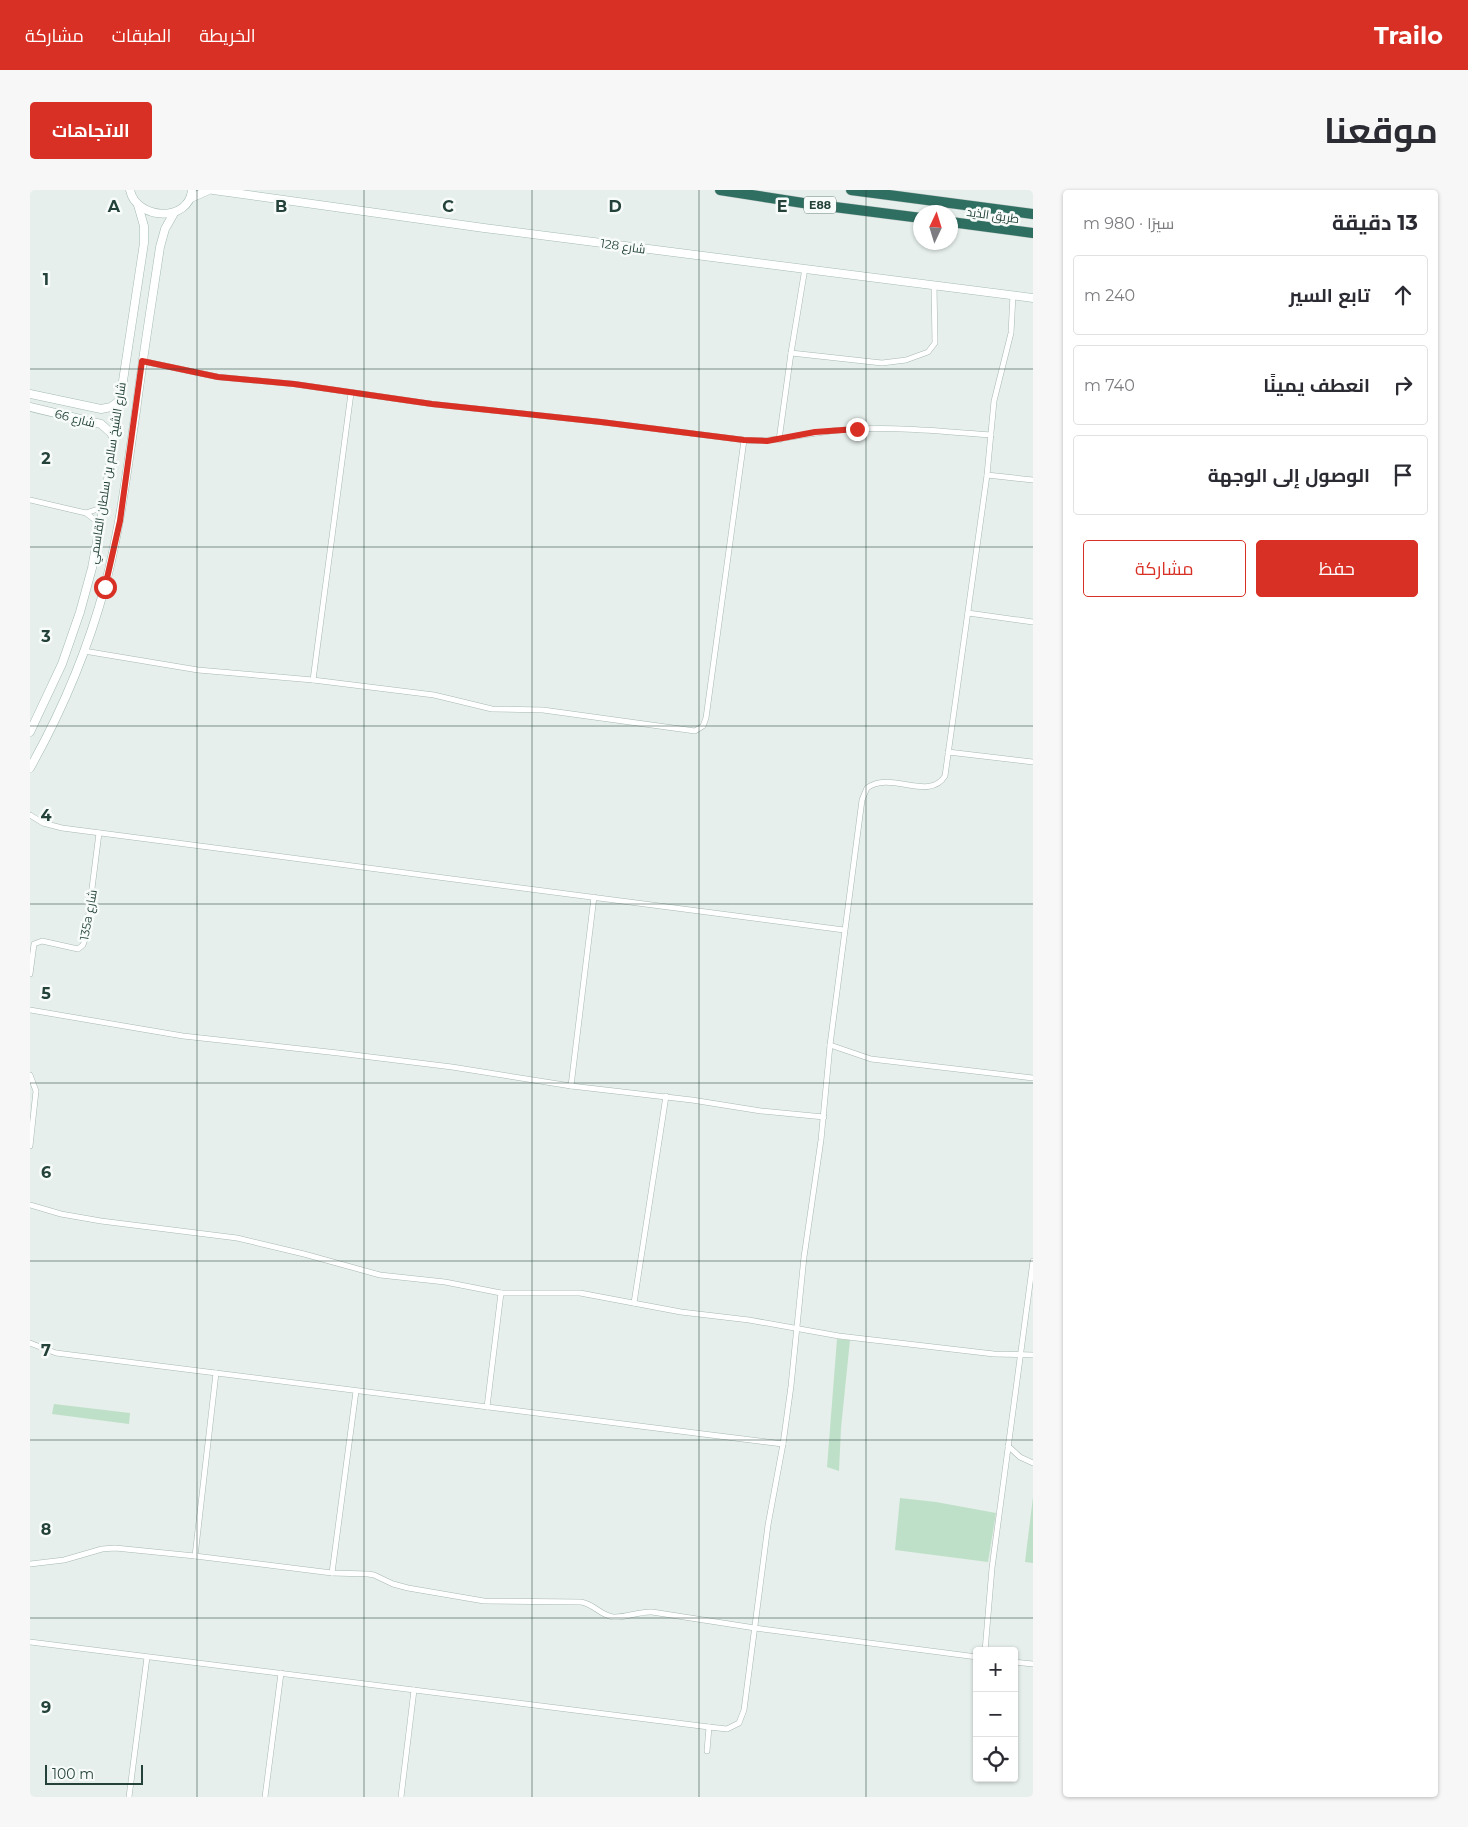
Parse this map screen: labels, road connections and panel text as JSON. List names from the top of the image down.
{
  "streets": {
    "highway": ["E88", "طريق الذيد"],
    "street": [
      "شارع 128",
      "شارع 66",
      "شارع الشيخ سالم بن سلطان القاسمي",
      "135a شارع"
    ]
  },
  "crossings": [
    ["شارع 66", "شارع الشيخ سالم بن سلطان القاسمي"]
  ],
  "scale_bar": "100 m",
  "north": "top",
  "page": {
    "header": "Trailo",
    "nav": ["الخريطة", "الطبقات", "مشاركة"],
    "title": "موقعنا",
    "buttons": [
      "الاتجاهات",
      ["حفظ", "مشاركة"]
    ],
    "heading": ["13 دقيقة", "سيرًا · 980 m"],
    "list": [
      ["تابع السير", "240 m"],
      ["انعطف يمينًا", "740 m"],
      "الوصول إلى الوجهة"
    ],
    "map_buttons": ["+", "−"],
    "scale": "100 m"
  },
  "grid": {
    "columns": [
      "A",
      "B",
      "C",
      "D",
      "E"
    ],
    "rows": [
      "1",
      "2",
      "3",
      "4",
      "5",
      "6",
      "7",
      "8",
      "9"
    ]
  }
}
